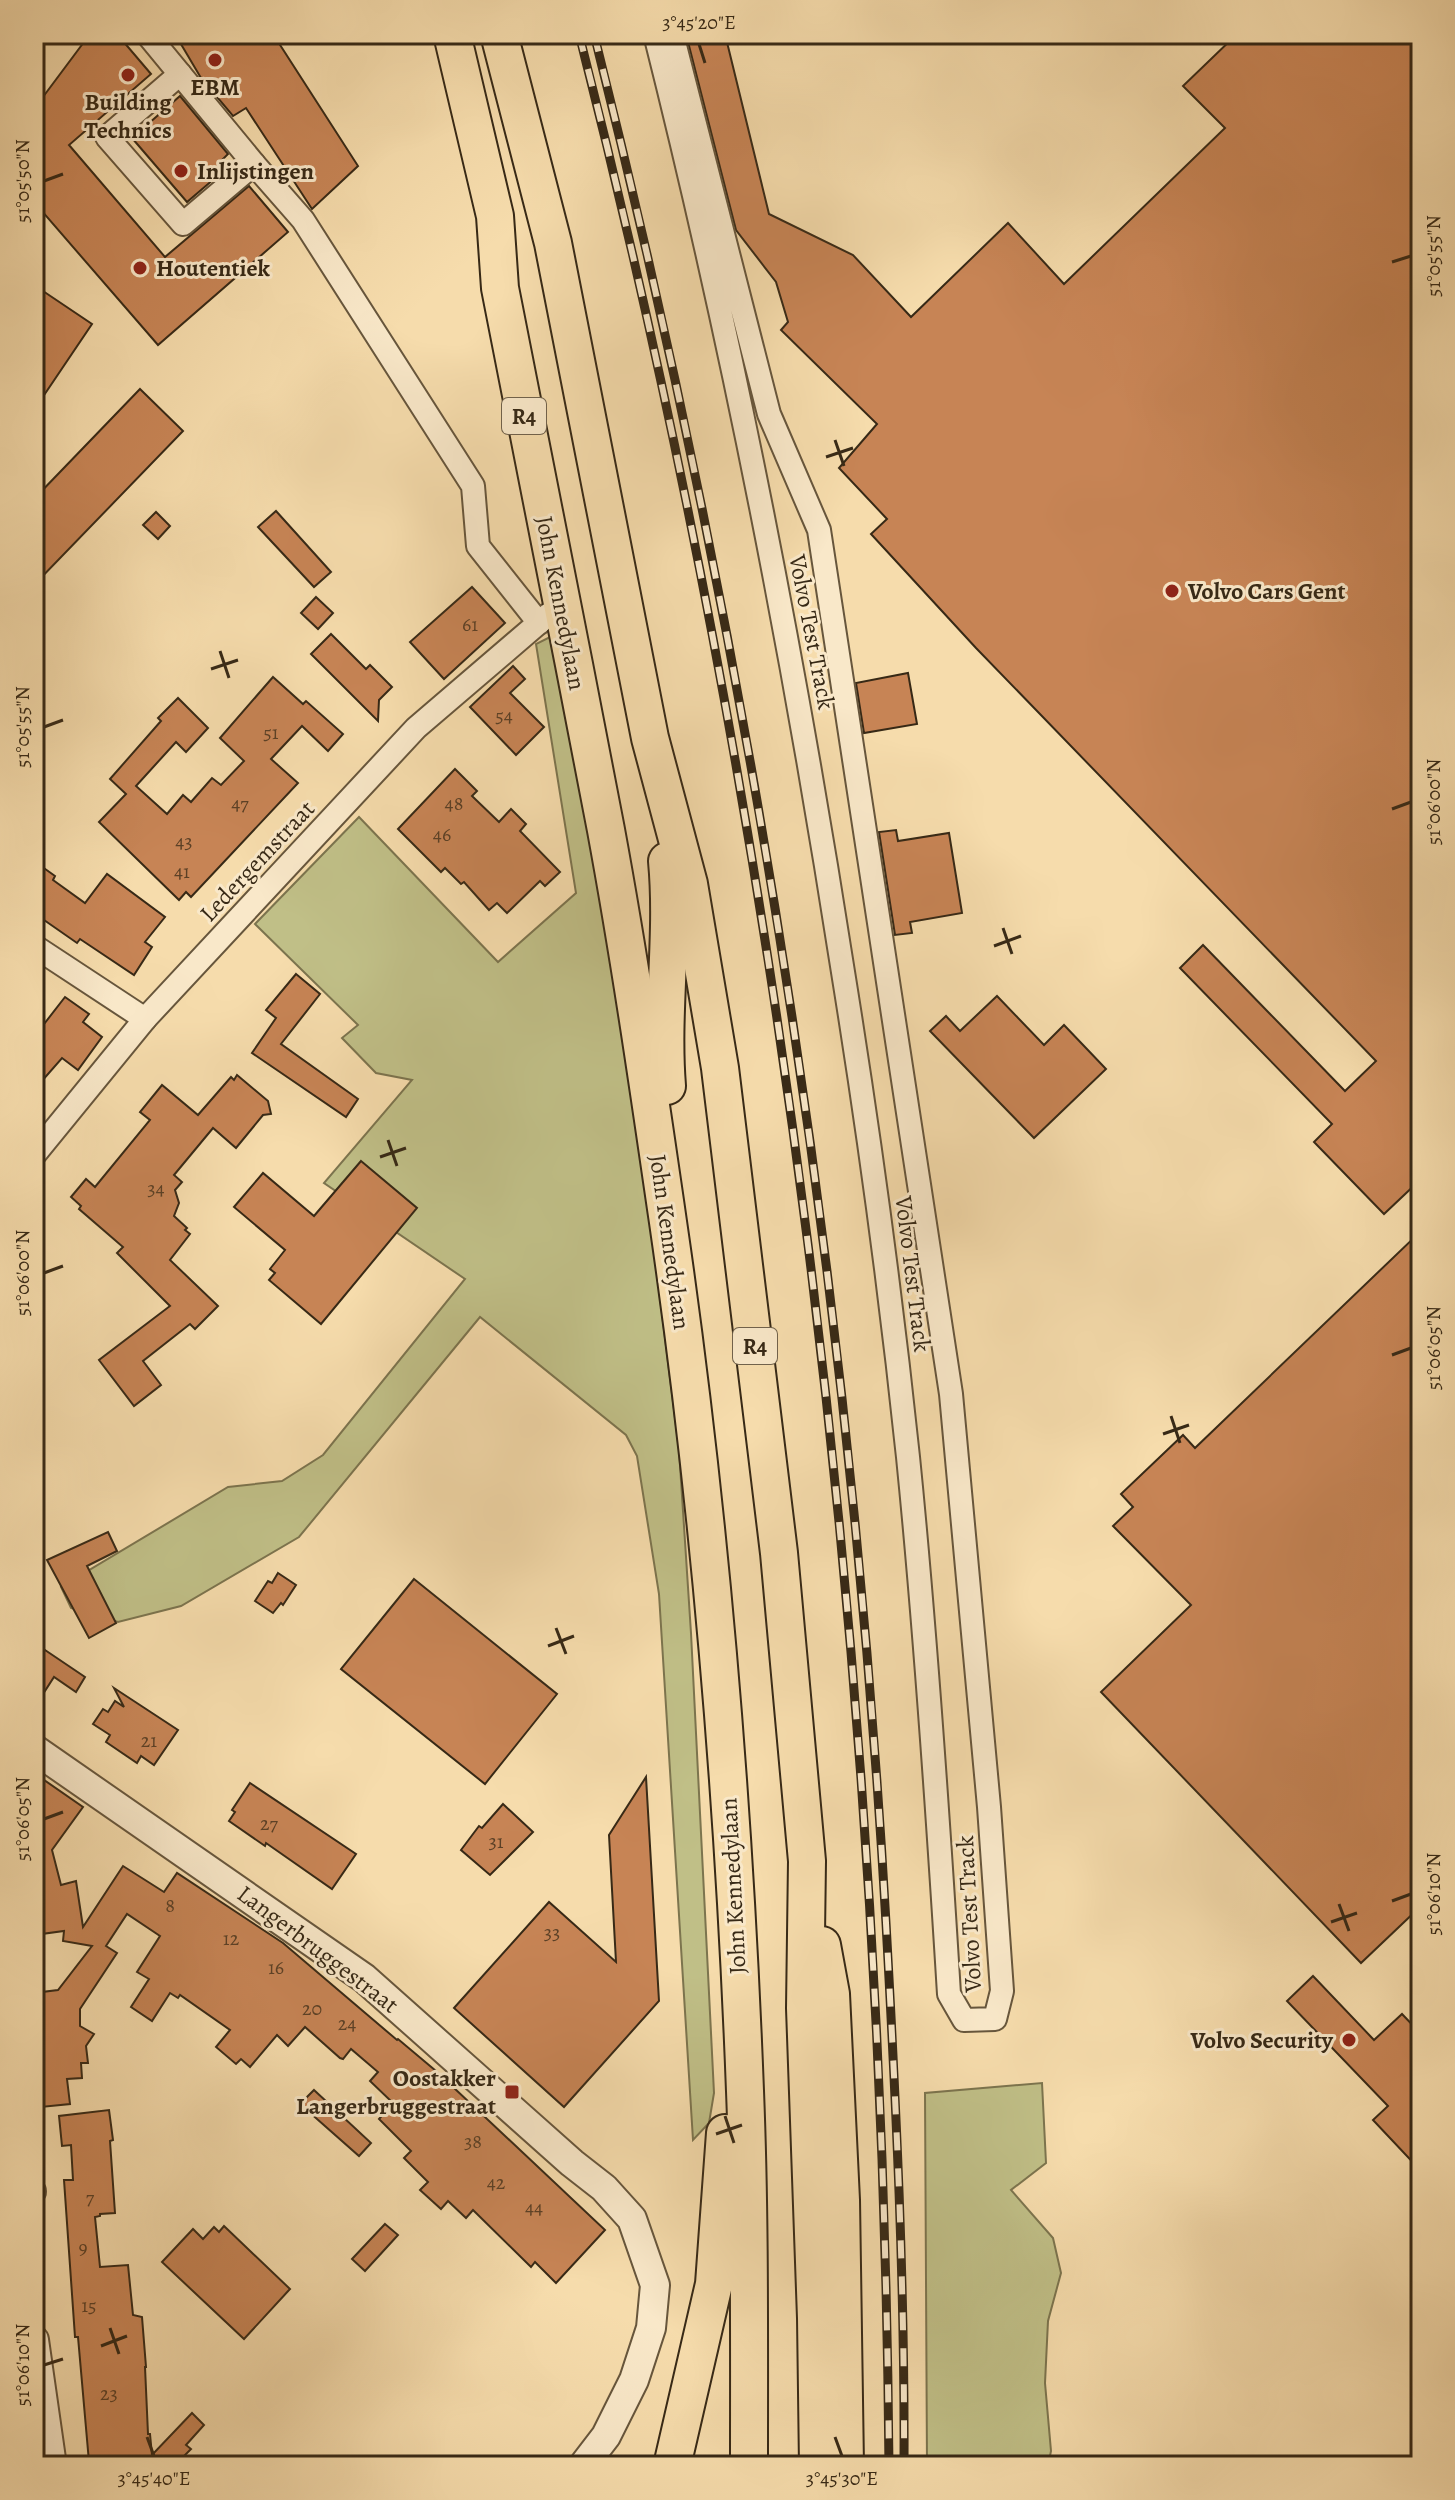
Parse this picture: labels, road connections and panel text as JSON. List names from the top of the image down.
{
  "streets": {
    "highway": ["R4", "John Kennedylaan"],
    "street": ["Volvo Test Track", "Ledergemstraat", "Langerbruggestraat"]
  },
  "places": {
    "other": [
      "EBM",
      "Building Technics",
      "Inlijstingen",
      "Houtentiek",
      "Volvo Cars Gent",
      "Volvo Security"
    ],
    "transit": ["Oostakker Langerbruggestraat"]
  },
  "house_numbers": [
    "61",
    "54",
    "51",
    "47",
    "48",
    "46",
    "43",
    "41",
    "34",
    "21",
    "27",
    "31",
    "8",
    "33",
    "12",
    "16",
    "20",
    "24",
    "38",
    "42",
    "7",
    "44",
    "9",
    "15",
    "23"
  ],
  "coordinates": [
    "3°45'20\"E",
    "51°05'50\"N",
    "51°05'55\"N",
    "51°06'00\"N",
    "51°06'05\"N",
    "51°06'10\"N",
    "3°45'40\"E",
    "3°45'30\"E"
  ]
}
